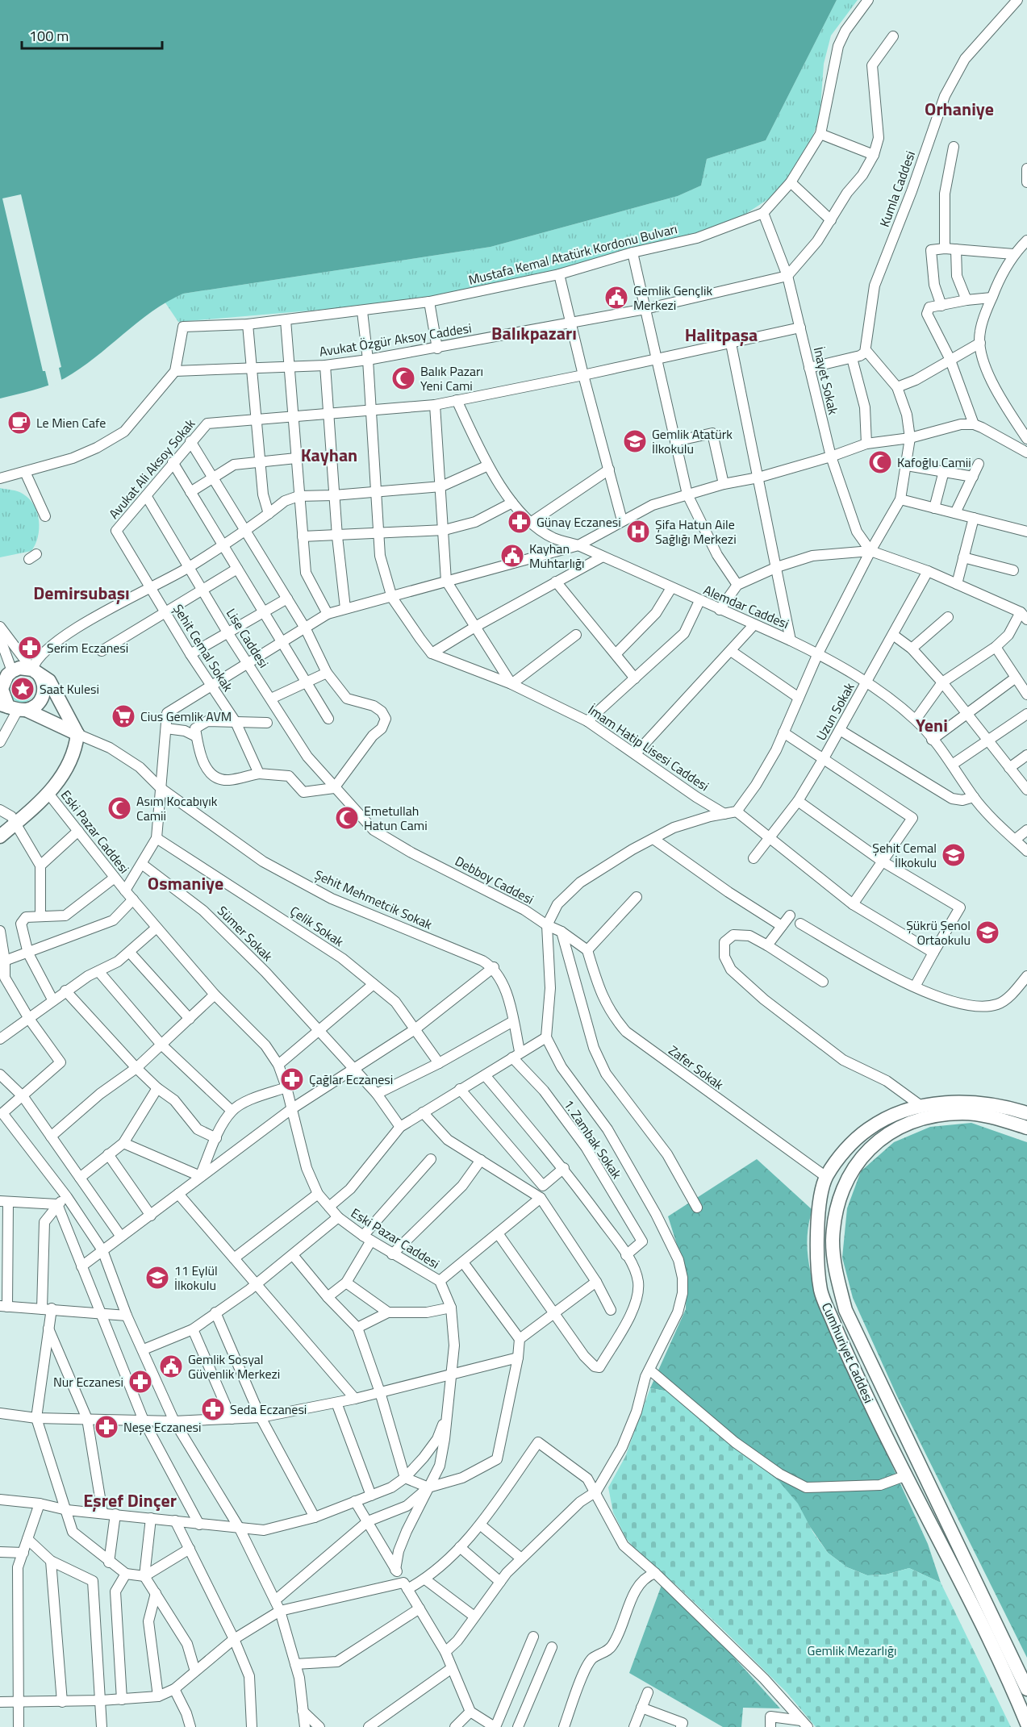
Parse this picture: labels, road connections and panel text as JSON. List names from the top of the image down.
{
  "streets": {
    "main road": ["Cumhuriyet Caddesi"],
    "street": [
      "Kumla Caddesi",
      "Mustafa Kemal Atatürk Kordonu Bulvarı",
      "Avukat Özgür Aksoy Caddesi",
      "İnayet Sokak",
      "Avukat Ali Aksoy Sokak",
      "Alemdar Caddesi",
      "Lise Caddesi",
      "Şehit Cemal Sokak",
      "Uzun Sokak",
      "İmam Hatip Lisesi Caddesi",
      "Eski Pazar Caddesi",
      "Debboy Caddesi",
      "Şehit Mehmetcik Sokak",
      "Çelik Sokak",
      "Sümer Sokak",
      "Zafer Sokak",
      "1. Zambak Sokak"
    ]
  },
  "crossings": [
    ["Mustafa Kemal Atatürk Kordonu Bulvarı", "Avukat Özgür Aksoy Caddesi"],
    ["Mustafa Kemal Atatürk Kordonu Bulvarı", "İnayet Sokak"],
    ["Avukat Özgür Aksoy Caddesi", "İnayet Sokak"],
    ["Avukat Ali Aksoy Sokak", "Lise Caddesi"],
    ["Avukat Ali Aksoy Sokak", "Şehit Cemal Sokak"],
    ["Alemdar Caddesi", "Uzun Sokak"],
    ["Lise Caddesi", "Debboy Caddesi"],
    ["Debboy Caddesi", "Zafer Sokak"],
    ["Zafer Sokak", "Cumhuriyet Caddesi"]
  ],
  "districts": [
    "Orhaniye",
    "Balıkpazarı",
    "Halitpaşa",
    "Kayhan",
    "Demirsubaşı",
    "Yeni",
    "Osmaniye",
    "Eşref Dinçer"
  ],
  "parks": ["Gemlik Mezarlığı"],
  "places": {
    "public building": ["Gemlik Gençlik Merkezi", "Kayhan Muhtarlığı", "Gemlik Sosyal Güvenlik Merkezi"],
    "mosque": [
      "Balık Pazarı Yeni Cami",
      "Kafoğlu Camii",
      "Asım Kocabıyık Camii",
      "Emetullah Hatun Cami"
    ],
    "cafe": ["Le Mien Cafe"],
    "school or university": [
      "Gemlik Atatürk İlkokulu",
      "Şehit Cemal İlkokulu",
      "Şükrü Şenol Ortaokulu",
      "11 Eylül İlkokulu"
    ],
    "pharmacy": [
      "Günay Eczanesi",
      "Serim Eczanesi",
      "Çağlar Eczanesi",
      "Nur Eczanesi",
      "Seda Eczanesi",
      "Neşe Eczanesi"
    ],
    "hospital": ["Şifa Hatun Aile Sağlığı Merkezi"],
    "place": ["Saat Kulesi"],
    "supermarket": ["Cius Gemlik AVM"]
  },
  "scale_bar": "100 m"
}
